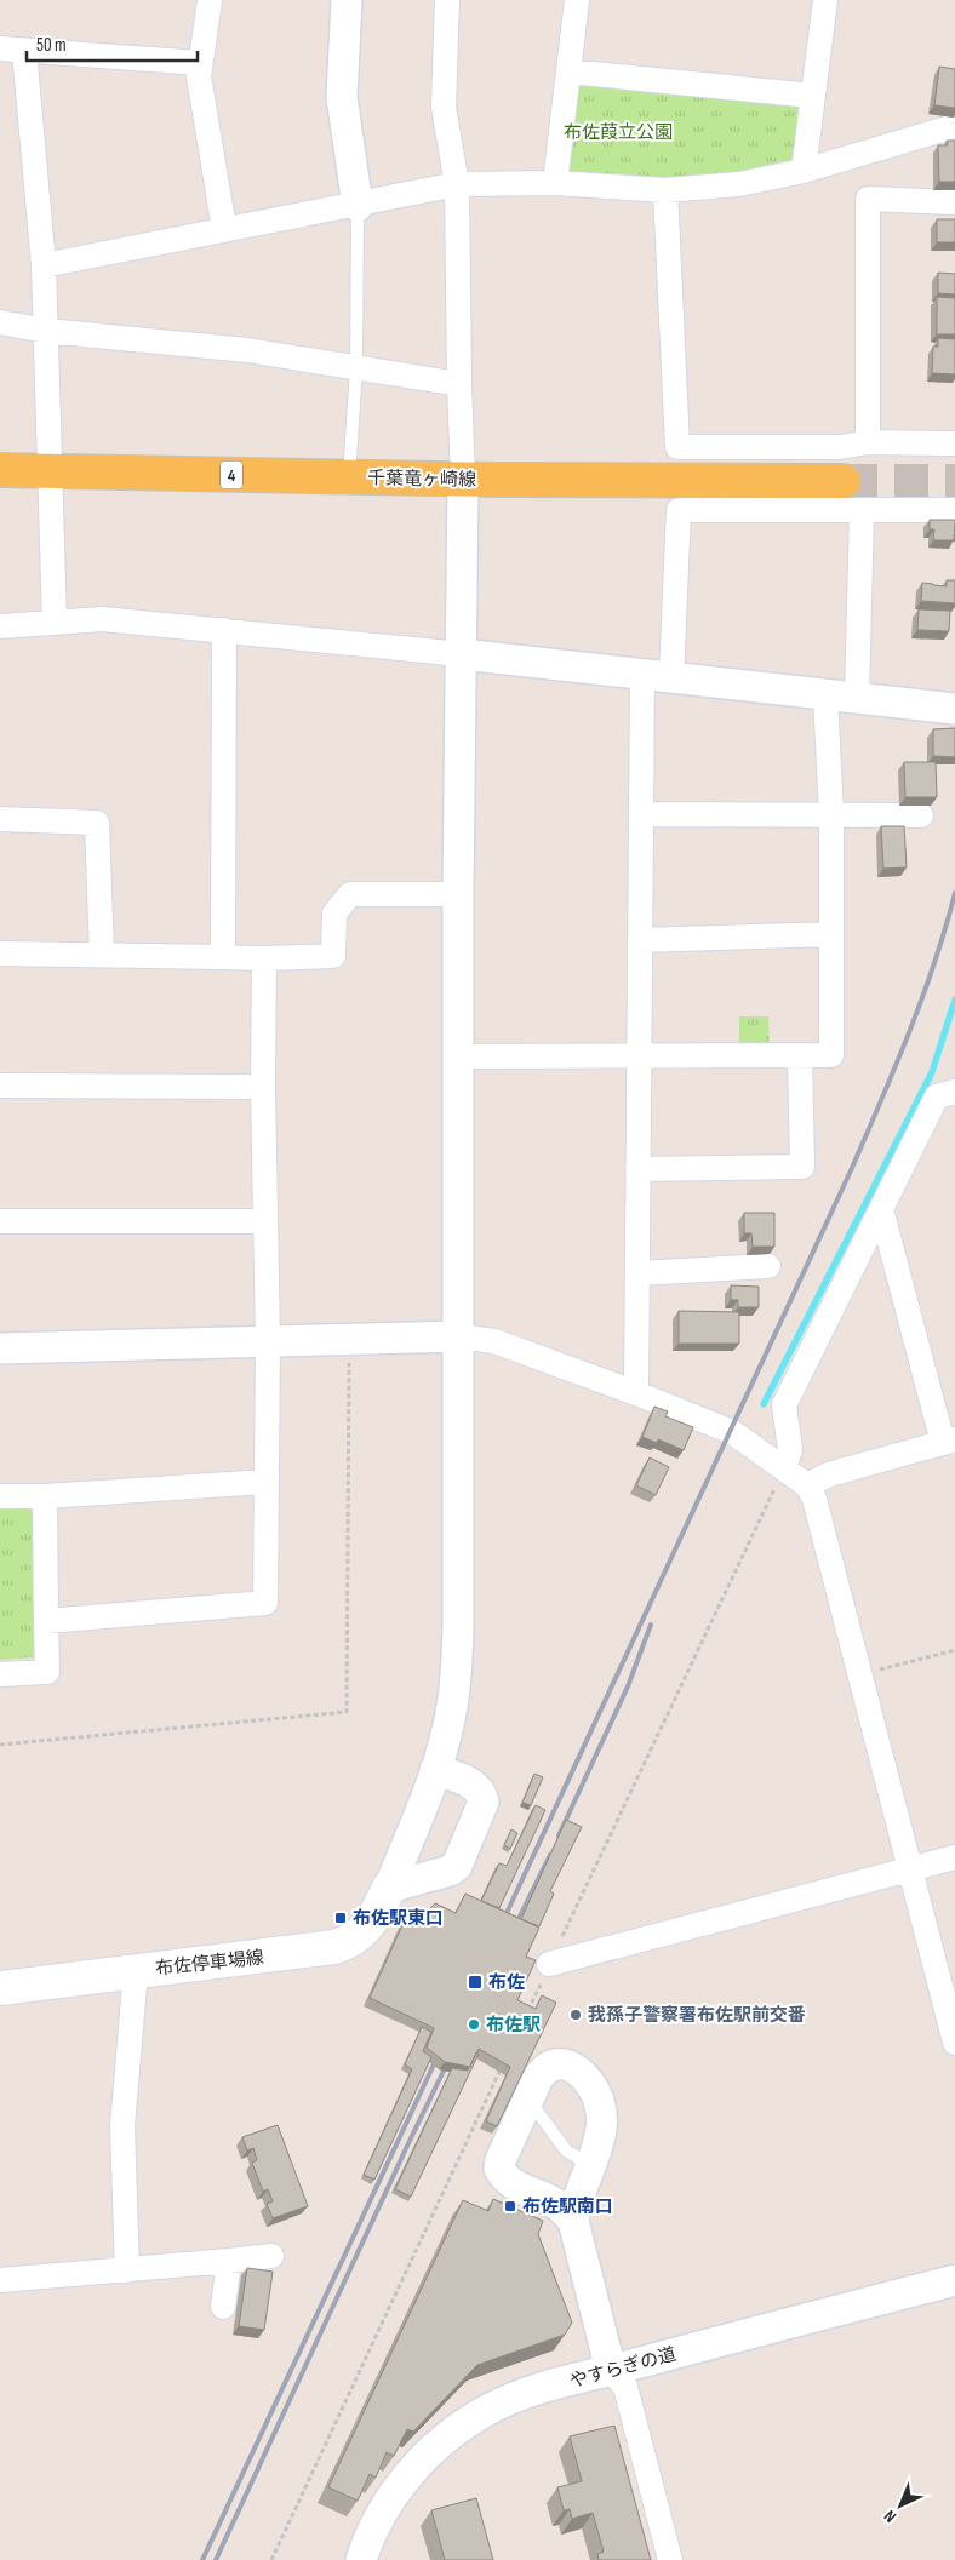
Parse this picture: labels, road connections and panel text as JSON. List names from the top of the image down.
{
  "streets": {
    "main road": ["4", "千葉竜ヶ崎線", "布佐停車場線"],
    "street": ["やすらぎの道"]
  },
  "parks": ["布佐葭立公園"],
  "places": {
    "transit": ["布佐駅東口", "布佐", "布佐駅南口"],
    "other": ["我孫子警察署布佐駅前交番", "布佐駅"]
  },
  "scale_bar": "50 m",
  "north": "bottom left"
}
